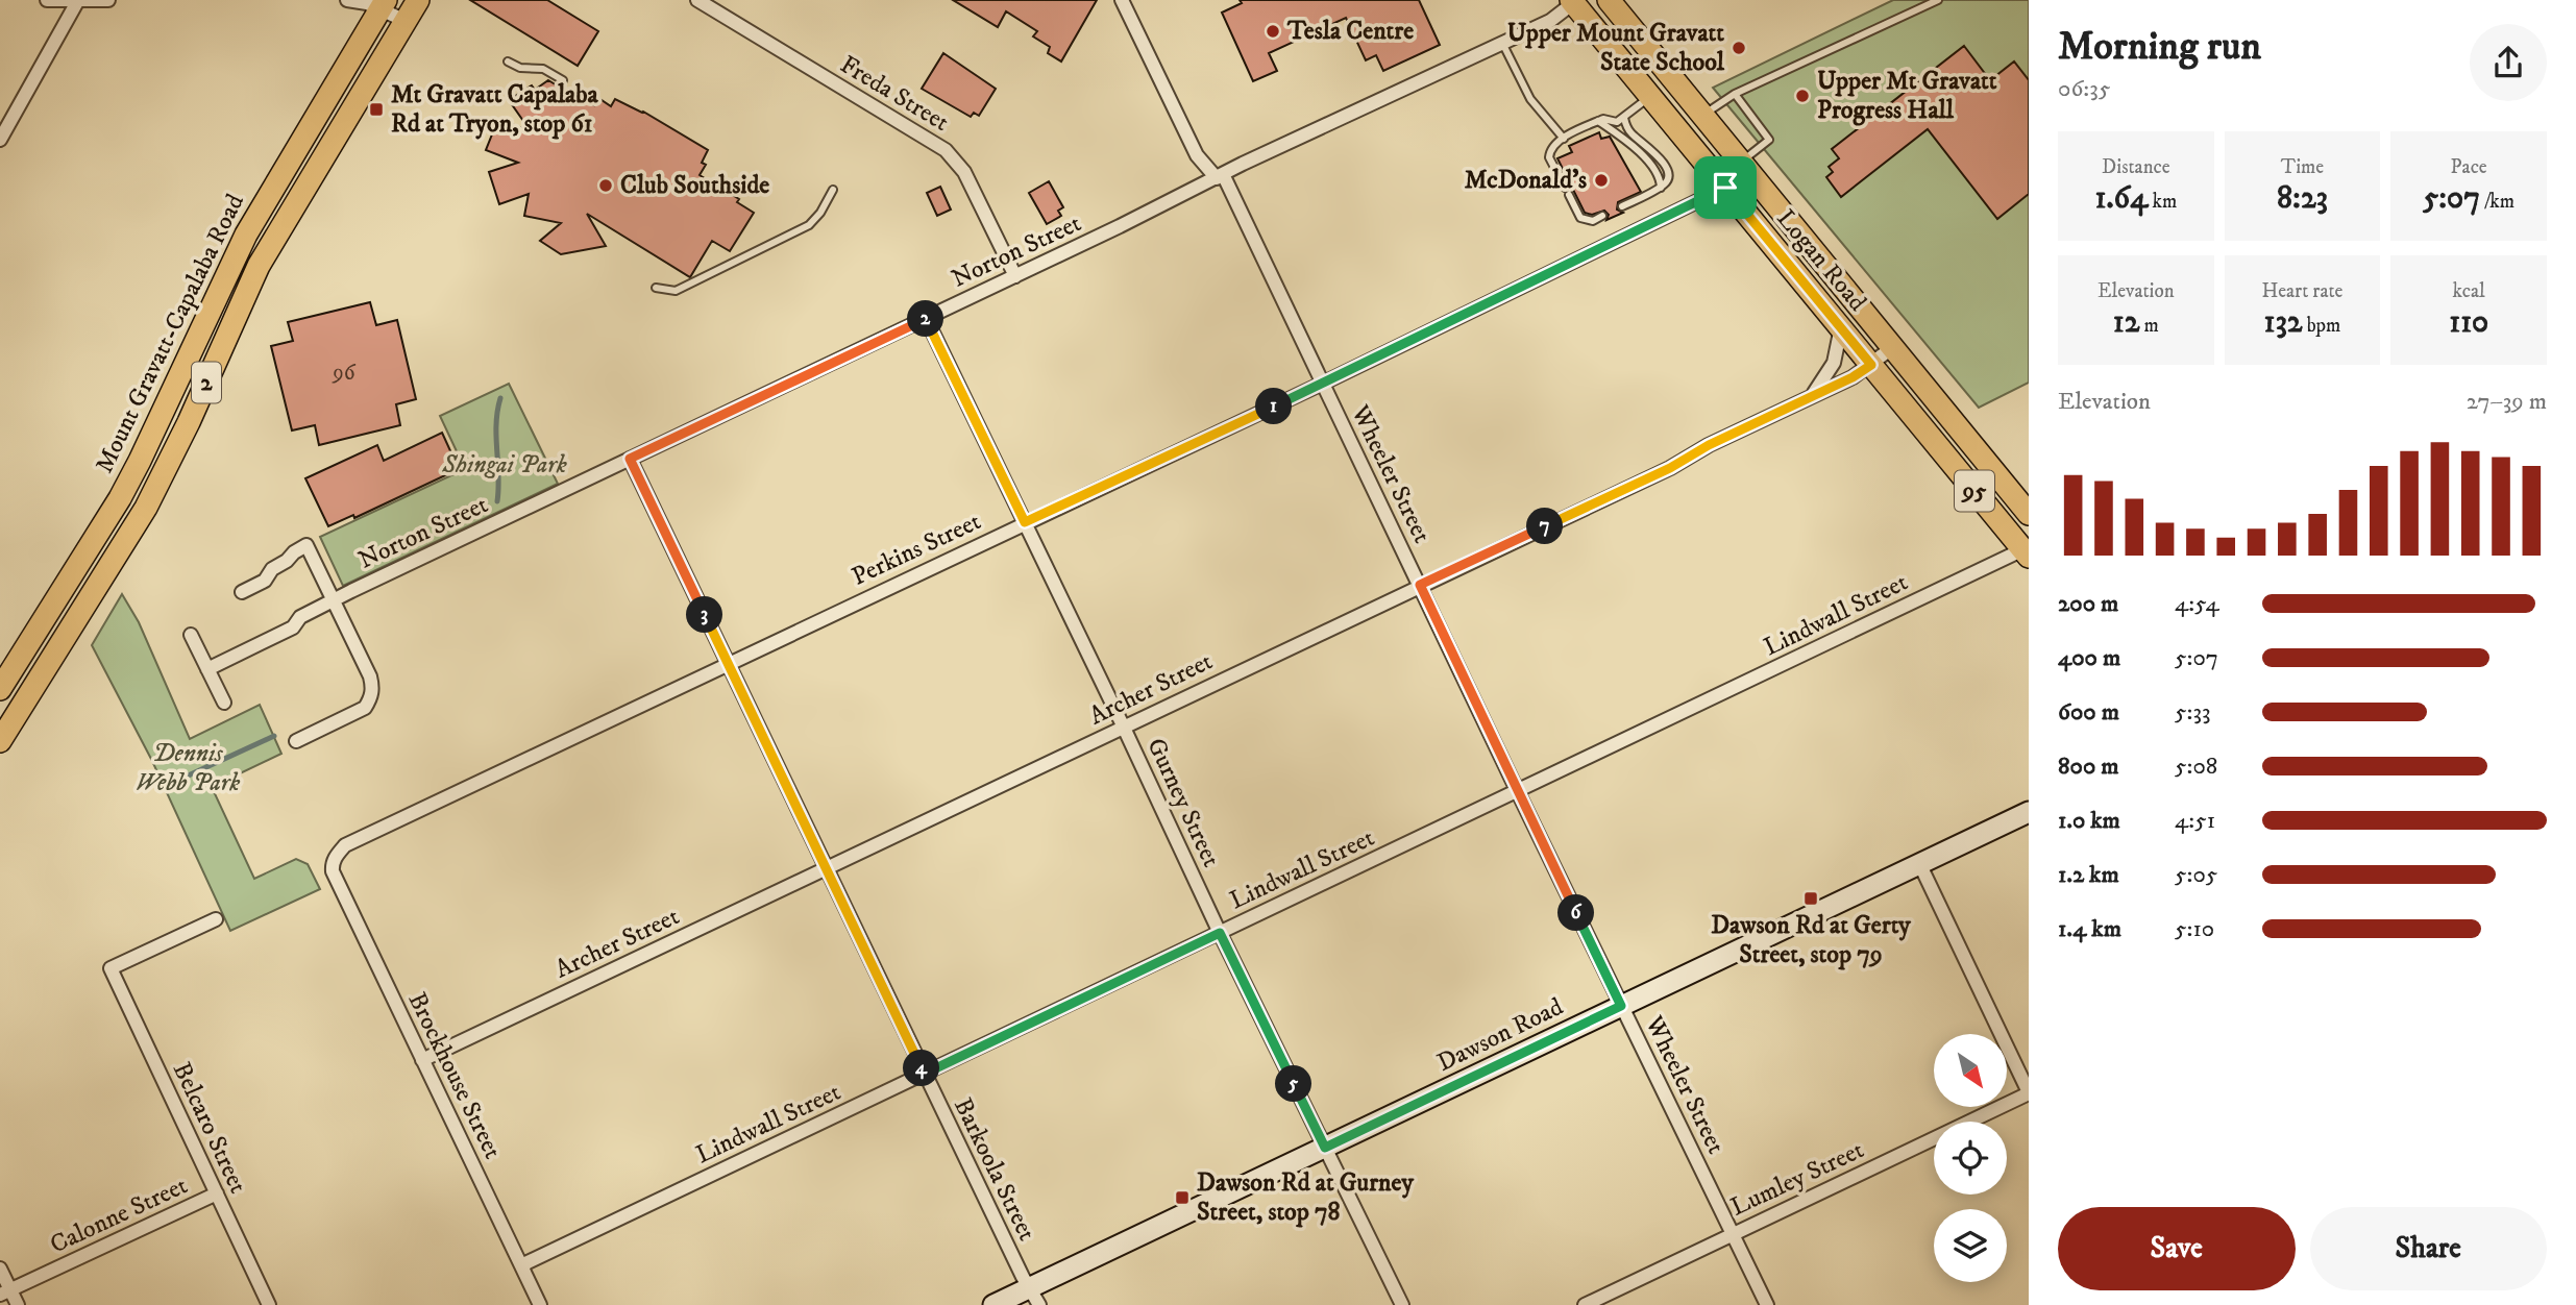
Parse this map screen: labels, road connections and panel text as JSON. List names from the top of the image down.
{
  "streets": {
    "main road": [
      "Logan Road",
      "Mount Gravatt-Capalaba Road",
      "2",
      "95",
      "Dawson Road"
    ],
    "street": [
      "Freda Street",
      "Norton Street",
      "Wheeler Street",
      "Perkins Street",
      "Lindwall Street",
      "Archer Street",
      "Gurney Street",
      "Brockhouse Street",
      "Belcaro Street",
      "Barkoola Street",
      "Lumley Street",
      "Calonne Street"
    ]
  },
  "crossings": [
    ["Freda Street", "Norton Street"],
    ["Norton Street", "Logan Road"],
    ["Norton Street", "Wheeler Street"],
    ["Norton Street", "Gurney Street"],
    ["Norton Street", "Barkoola Street"],
    ["Logan Road", "Perkins Street"],
    ["Logan Road", "Lindwall Street"],
    ["Logan Road", "Archer Street"],
    ["Wheeler Street", "Perkins Street"],
    ["Wheeler Street", "Lindwall Street"],
    ["Wheeler Street", "Archer Street"],
    ["Wheeler Street", "Dawson Road"],
    ["Wheeler Street", "Lumley Street"],
    ["Perkins Street", "Gurney Street"],
    ["Perkins Street", "Brockhouse Street"],
    ["Perkins Street", "Barkoola Street"],
    ["Lindwall Street", "Gurney Street"],
    ["Lindwall Street", "Brockhouse Street"],
    ["Lindwall Street", "Barkoola Street"],
    ["Archer Street", "Gurney Street"],
    ["Archer Street", "Brockhouse Street"],
    ["Archer Street", "Barkoola Street"],
    ["Gurney Street", "Dawson Road"],
    ["Dawson Road", "Barkoola Street"],
    ["Belcaro Street", "Calonne Street"]
  ],
  "parks": ["Shingai Park", "Dennis Webb Park"],
  "places": {
    "other": [
      "Tesla Centre",
      "Upper Mount Gravatt State School",
      "Upper Mt Gravatt Progress Hall",
      "McDonald's",
      "Club Southside"
    ],
    "transit": ["Mt Gravatt Capalaba Rd at Tryon, stop 61", "Dawson Rd at Gerty Street, stop 79", "Dawson Rd at Gurney Street, stop 78"]
  },
  "house_numbers": ["96"],
  "north": "bottom right",
  "page": {
    "heading": ["Morning run", "06:35"],
    "stats": [
      ["Distance", "1.64 km"],
      ["Time", "8:23"],
      ["Pace", "5:07 /km"],
      ["Elevation", "12 m"],
      ["Heart rate", "132 bpm"],
      ["kcal", "110"]
    ],
    "pins": [
      "2",
      "1",
      "7",
      "3",
      "6",
      "4",
      "5"
    ],
    "chart": ["Elevation", "27–39 m"],
    "list": [
      {
        "name": "200 m",
        "note": "4:54"
      },
      {
        "name": "400 m",
        "note": "5:07"
      },
      {
        "name": "600 m",
        "note": "5:33"
      },
      {
        "name": "800 m",
        "note": "5:08"
      },
      {
        "name": "1.0 km",
        "note": "4:51"
      },
      {
        "name": "1.2 km",
        "note": "5:05"
      },
      {
        "name": "1.4 km",
        "note": "5:10"
      }
    ],
    "buttons": ["Save", "Share"]
  }
}
